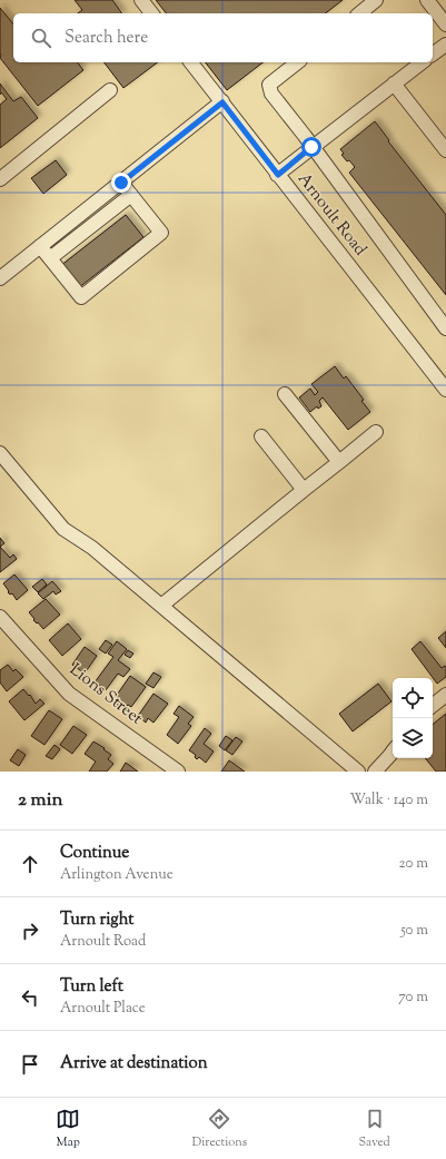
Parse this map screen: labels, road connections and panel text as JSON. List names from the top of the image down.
{
  "streets": {
    "street": ["Arnoult Road", "Lions Street"]
  },
  "page": {
    "search": "Search here",
    "heading": ["2 min", "Walk · 140 m"],
    "list": [
      ["Continue", "Arlington Avenue", "20 m"],
      ["Turn right", "Arnoult Road", "50 m"],
      ["Turn left", "Arnoult Place", "70 m"],
      "Arrive at destination"
    ],
    "nav": ["Map", "Directions", "Saved"]
  }
}
